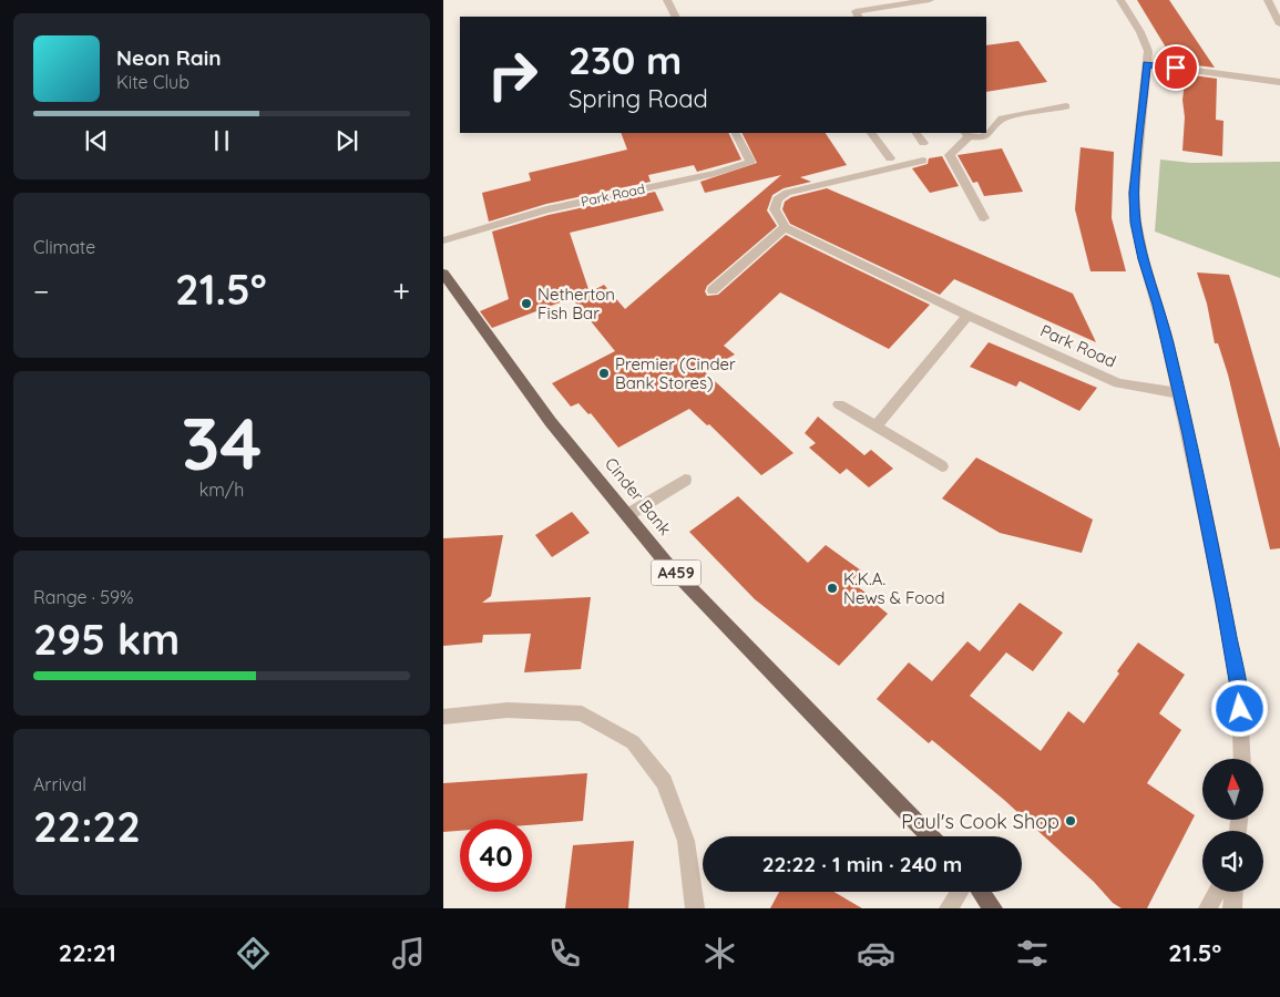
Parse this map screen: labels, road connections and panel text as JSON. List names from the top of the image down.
{
  "streets": {
    "main road": ["Cinder Bank", "A459"],
    "street": ["Park Road"]
  },
  "places": [
    "Netherton Fish Bar",
    "Premier (Cinder Bank Stores)",
    "K.K.A. News & Food",
    "Paul's Cook Shop"
  ],
  "north": "top",
  "page": {
    "turn": ["230 m", "Spring Road"],
    "song": ["Neon Rain", "Kite Club"],
    "tile": [
      "Climate",
      ["34", "km/h"],
      ["Range · 59%", "295 km"],
      ["Arrival", "22:22"]
    ],
    "heat": ["−", "21.5°", "+"],
    "limit": "40",
    "trip": "22:22 · 1 min · 240 m",
    "tabs": ["22:21", "21.5°"]
  }
}
